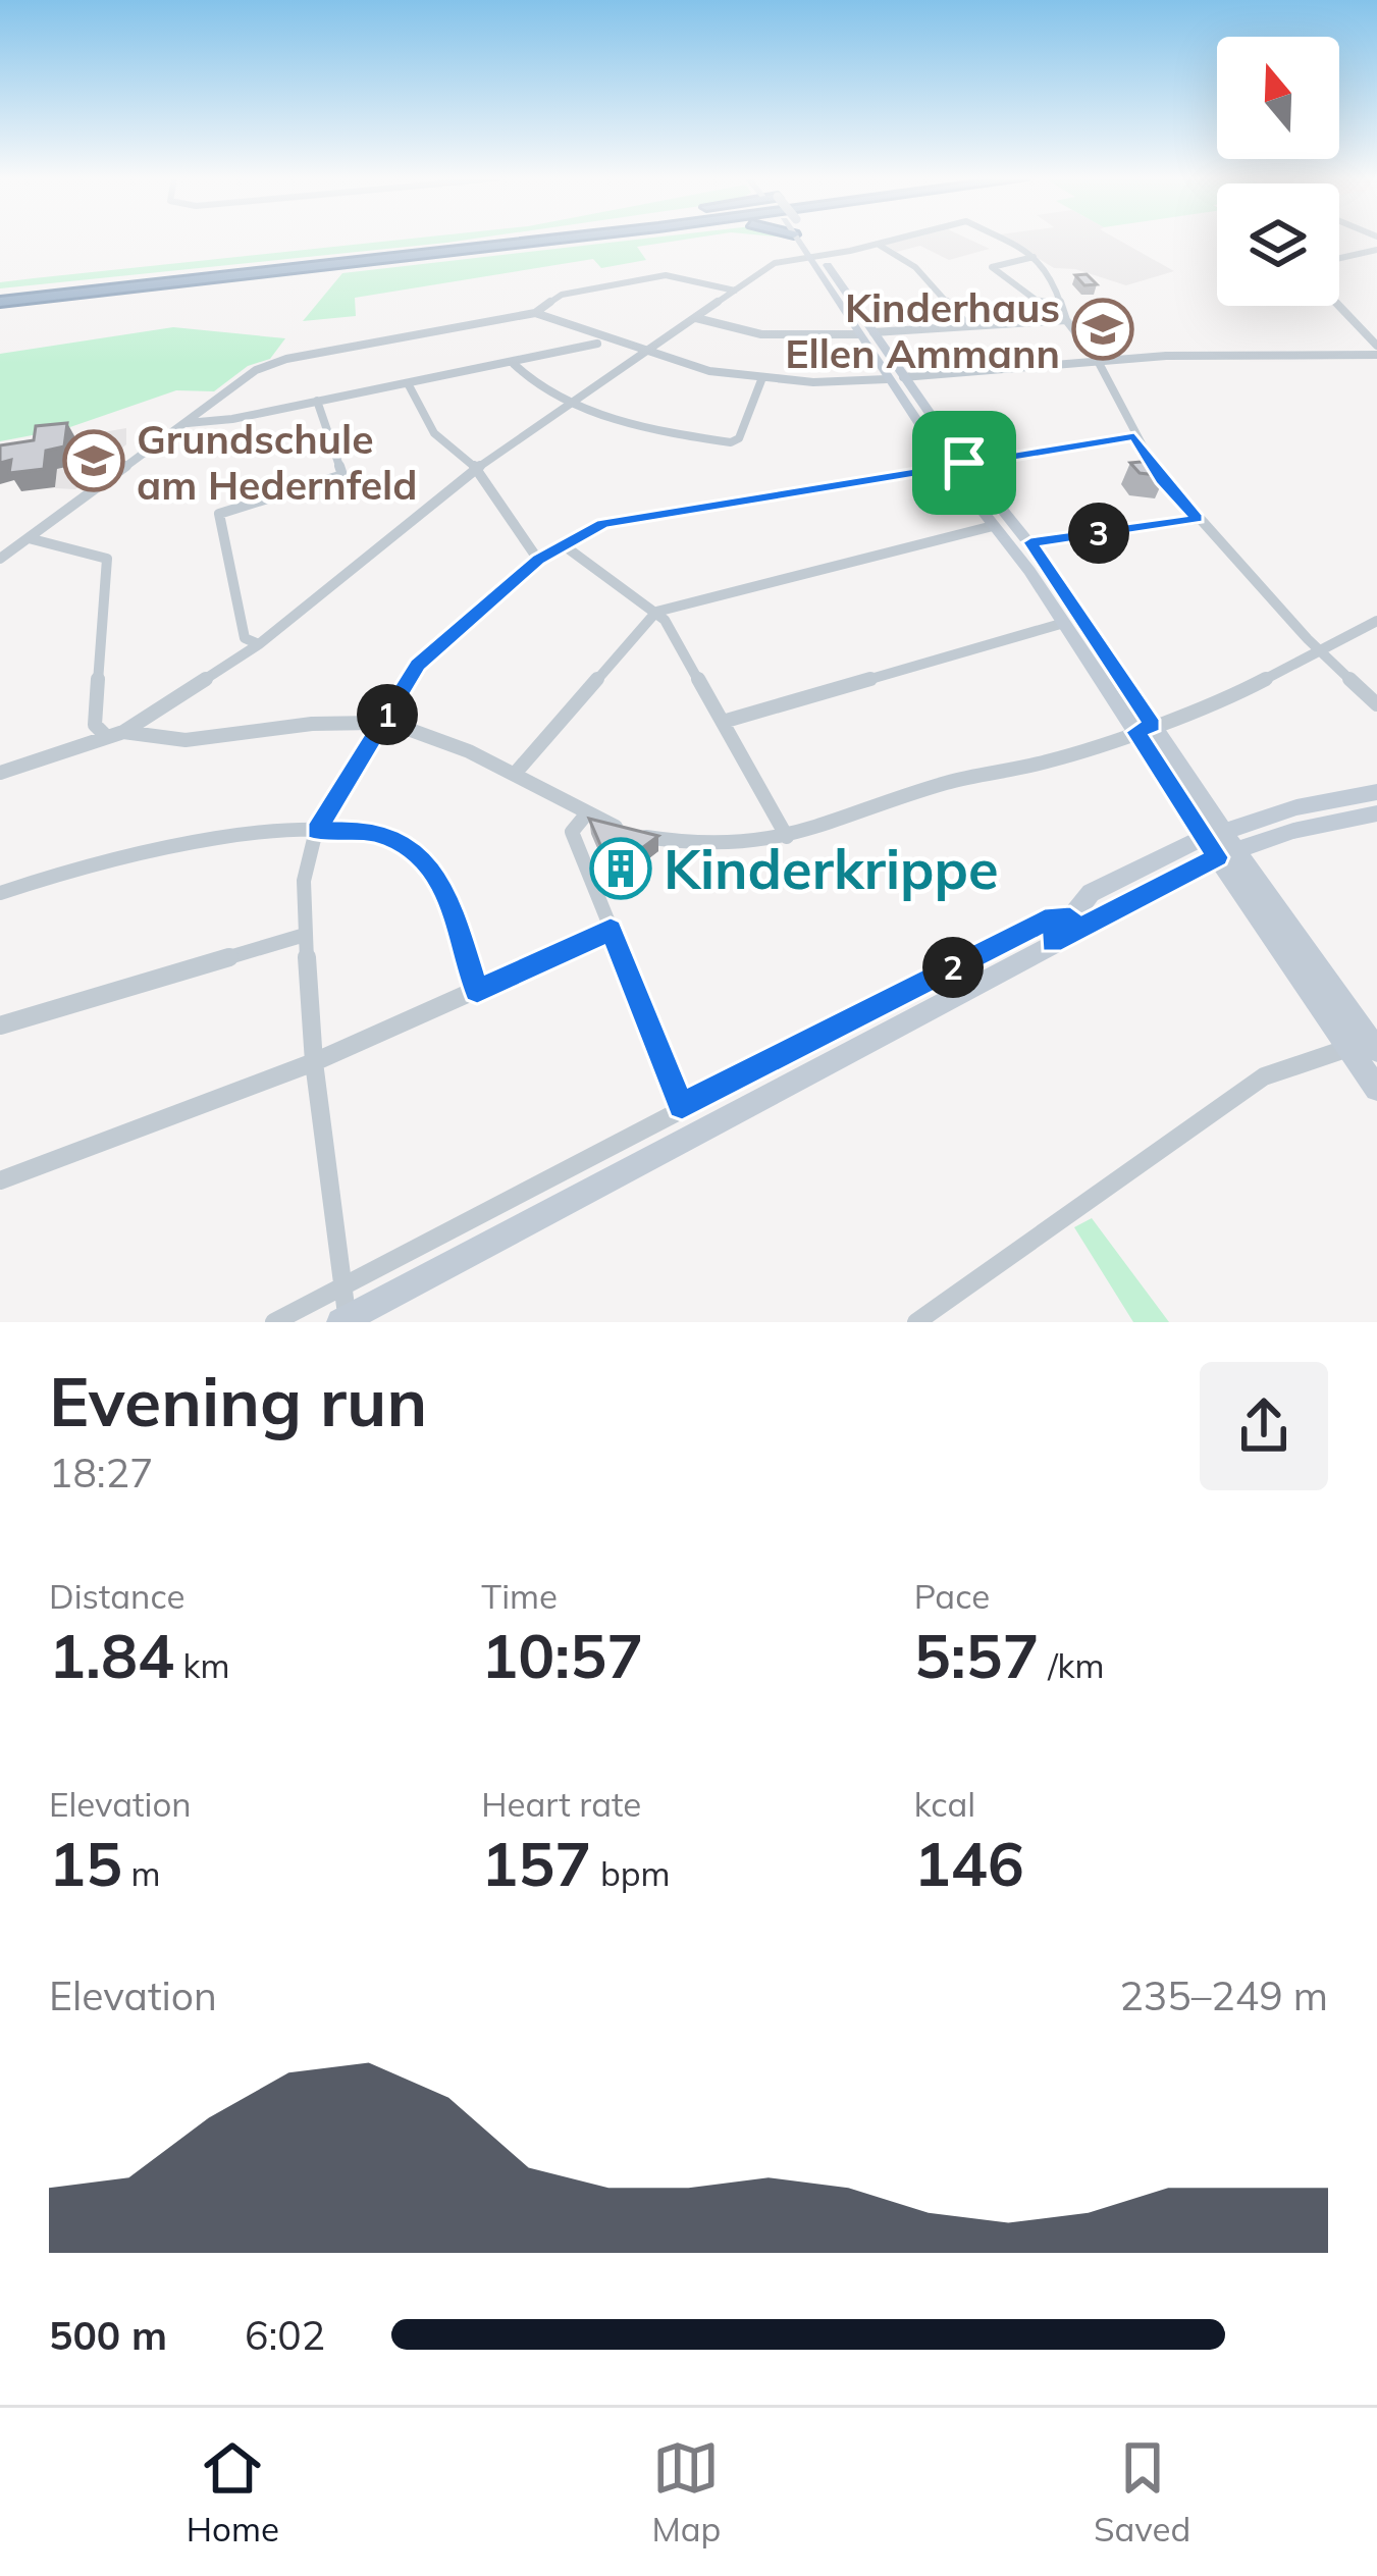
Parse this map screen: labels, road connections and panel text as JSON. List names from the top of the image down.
{
  "places": {
    "school or university": ["Kinderhaus Ellen Ammann", "Grundschule am Hedernfeld"],
    "building": ["Kinderkrippe"]
  },
  "north": "top",
  "page": {
    "pins": ["3", "1", "2"],
    "heading": ["Evening run", "18:27"],
    "stats": [
      ["Distance", "1.84 km"],
      ["Time", "10:57"],
      ["Pace", "5:57 /km"],
      ["Elevation", "15 m"],
      ["Heart rate", "157 bpm"],
      ["kcal", "146"]
    ],
    "chart": ["Elevation", "235–249 m"],
    "list": [
      {
        "name": "500 m",
        "note": "6:02"
      }
    ],
    "tabs": ["Home", "Map", "Saved"]
  }
}
